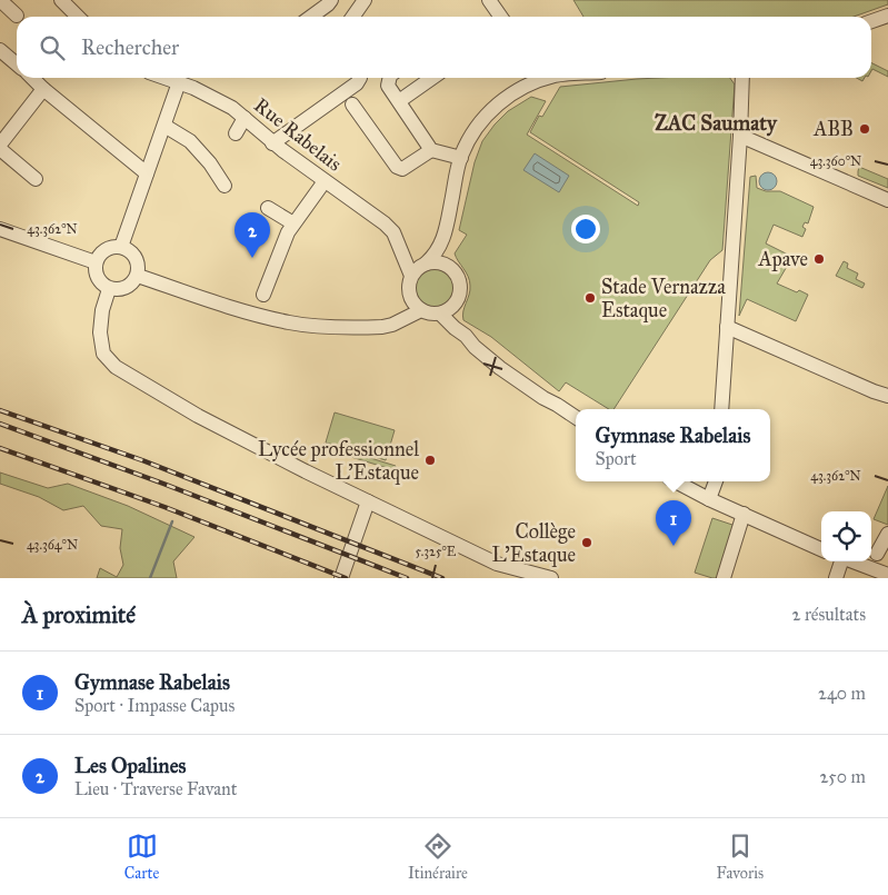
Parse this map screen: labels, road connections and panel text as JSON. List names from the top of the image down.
{
  "streets": {
    "street": ["Rue Rabelais"]
  },
  "districts": ["ZAC Saumaty"],
  "places": [
    "ABB",
    "Apave",
    "Stade Vernazza Estaque",
    "Lycée professionnel L'Estaque",
    "Collège L'Estaque"
  ],
  "page": {
    "search": "Rechercher",
    "pins": ["2", "1"],
    "popup": ["Gymnase Rabelais", "Sport"],
    "heading": ["À proximité", "2 résultats"],
    "list": [
      {
        "mark": "1",
        "name": "Gymnase Rabelais",
        "note": "Sport · Impasse Capus",
        "value": "240 m"
      },
      {
        "mark": "2",
        "name": "Les Opalines",
        "note": "Lieu · Traverse Favant",
        "value": "250 m"
      }
    ],
    "nav": ["Carte", "Itinéraire", "Favoris"]
  },
  "coordinates": [
    "43.360°N",
    "43.362°N",
    "43.364°N",
    "5.325°E"
  ]
}
